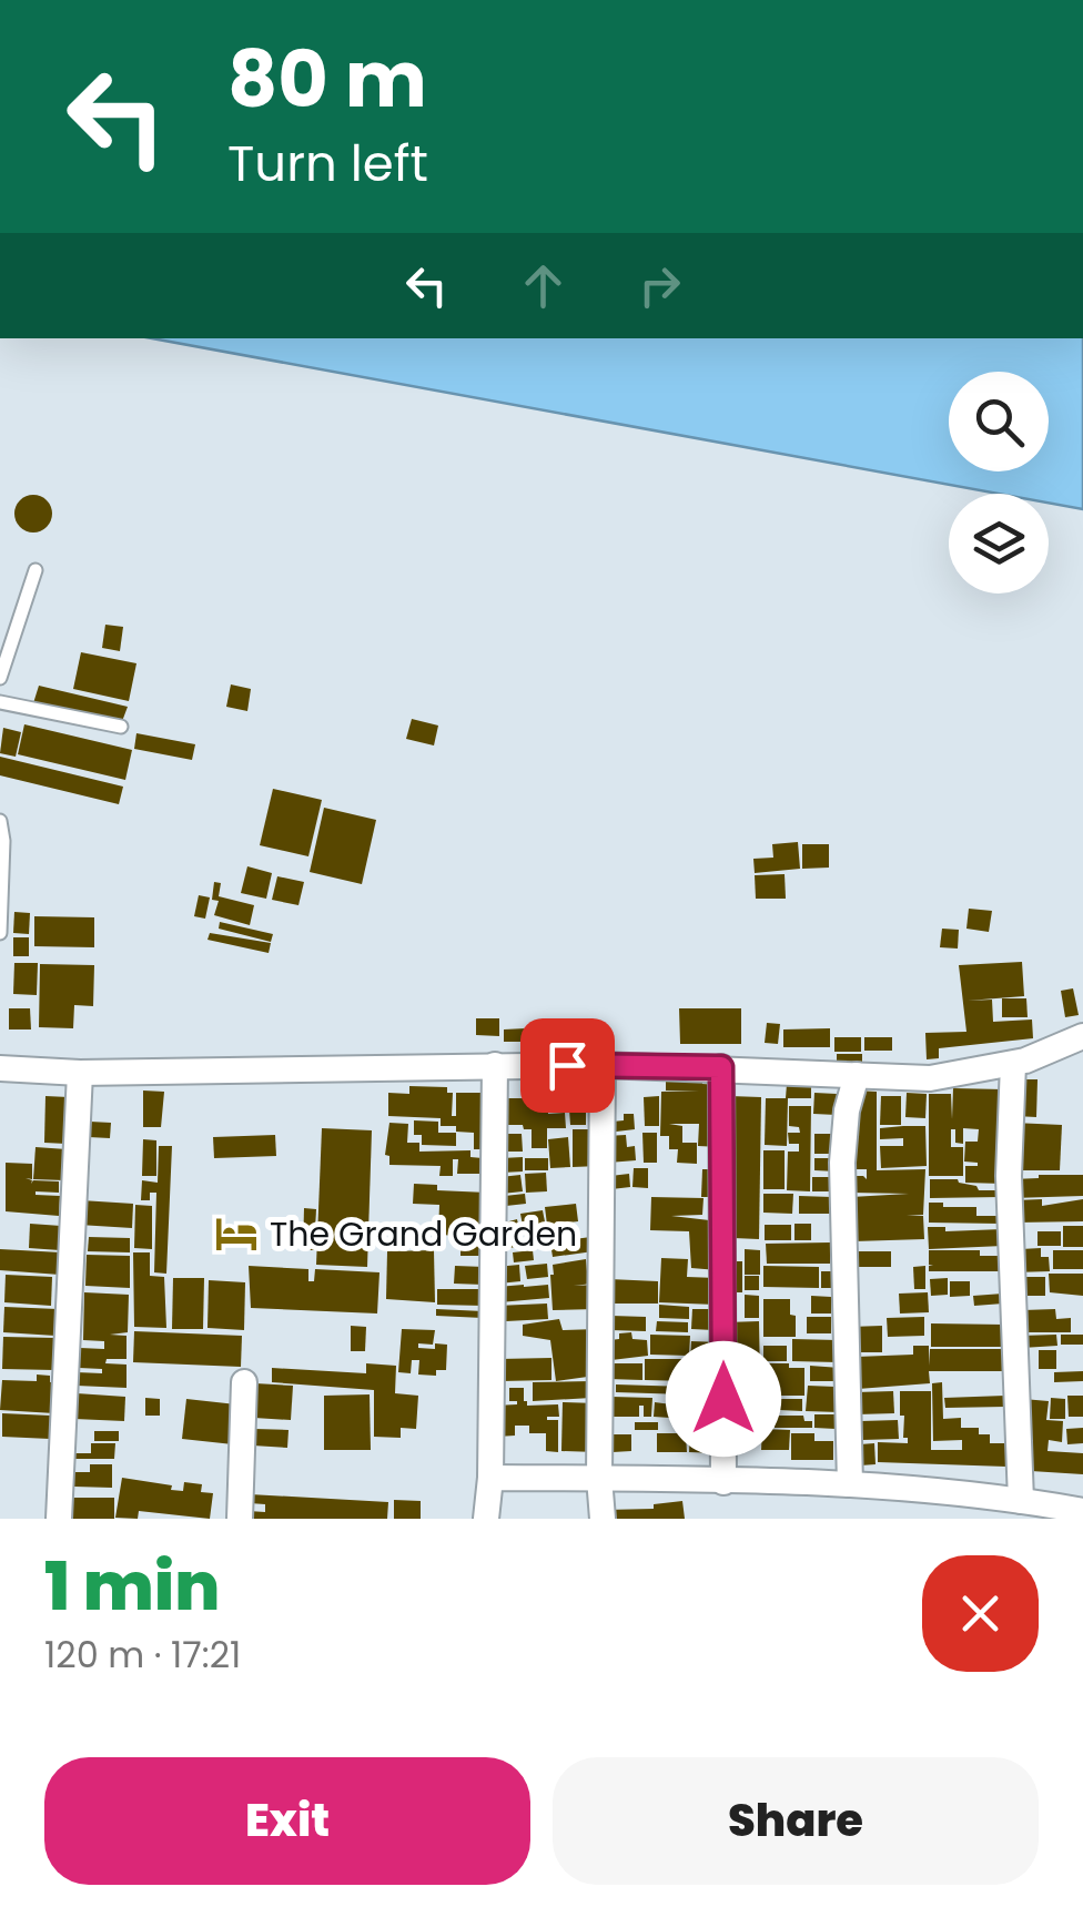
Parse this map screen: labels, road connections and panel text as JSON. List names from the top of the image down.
{
  "places": {
    "hotel": ["The Grand Garden"]
  },
  "page": {
    "turn": ["80 m", "Turn left"],
    "heading": ["1 min", "120 m · 17:21"],
    "buttons": ["Exit", "Share"]
  }
}
